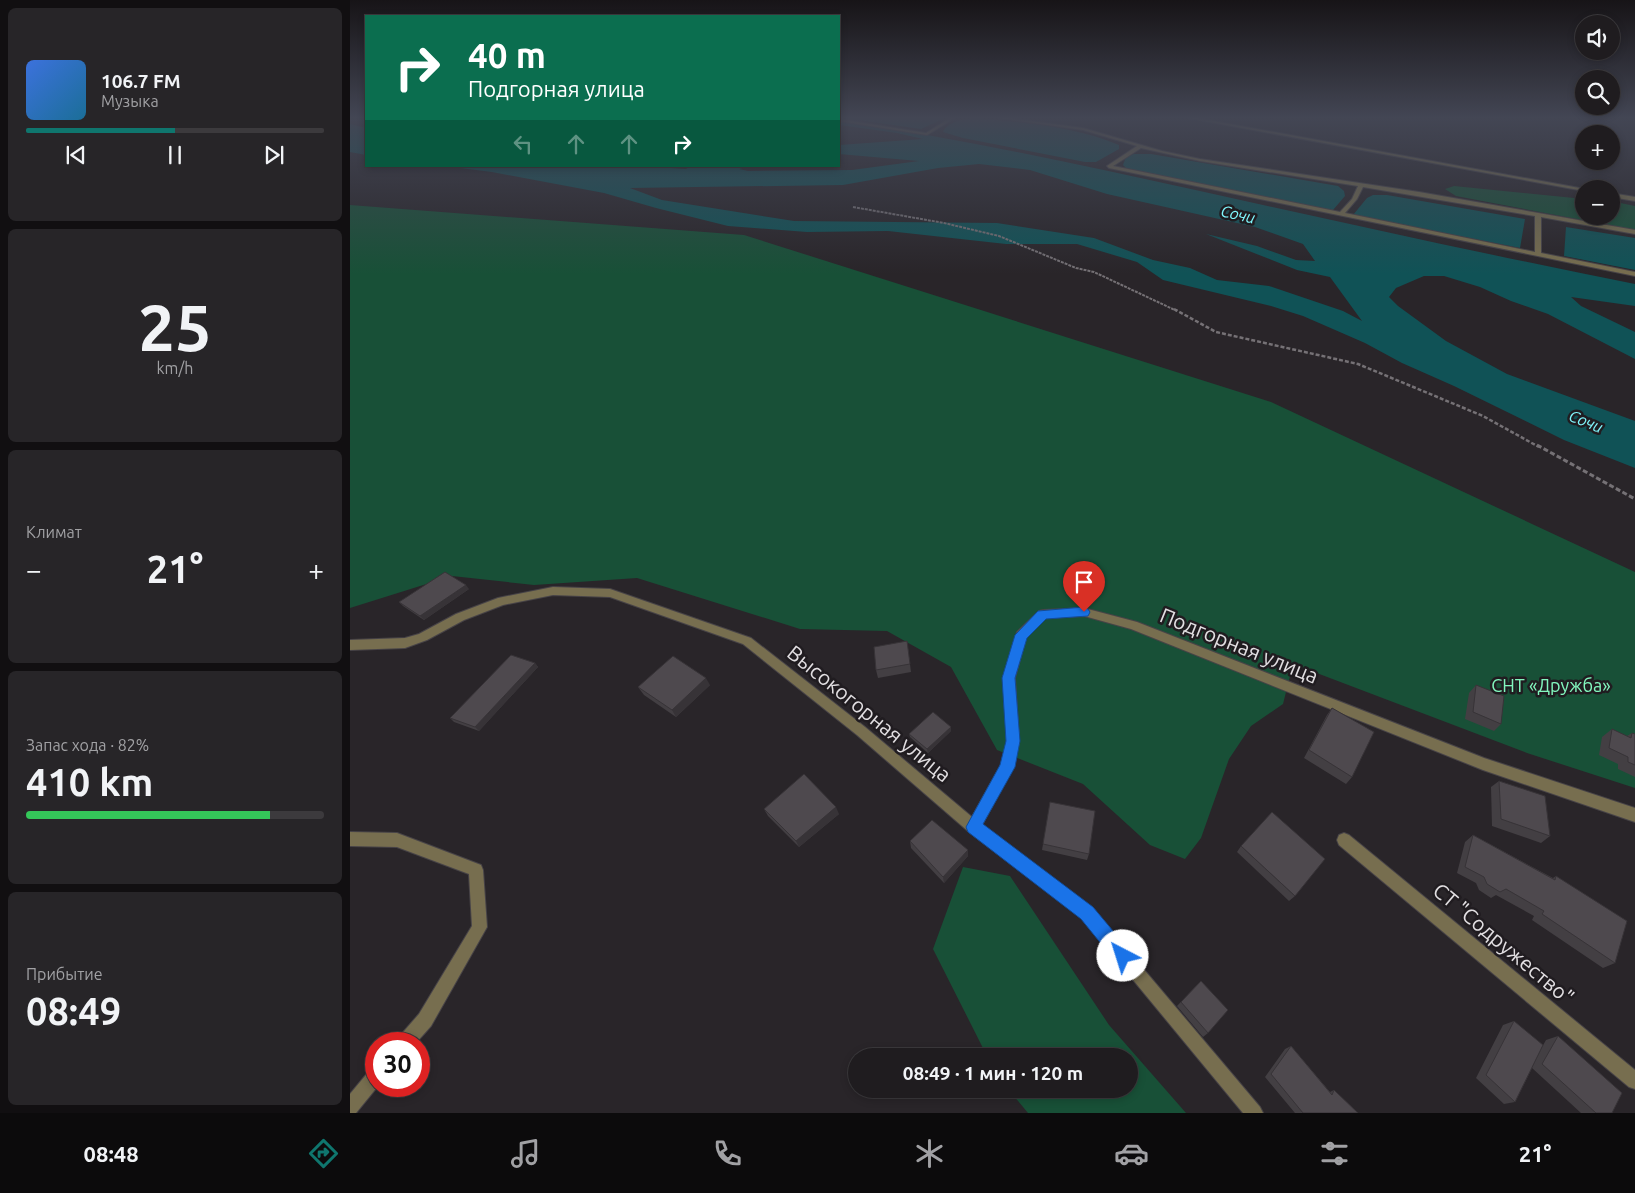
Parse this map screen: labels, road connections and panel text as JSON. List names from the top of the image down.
{
  "streets": {
    "street": ["Подгорная улица", "Высокогорная улица", "СТ \"Содружество\""]
  },
  "crossings": [
    ["Подгорная улица", "Высокогорная улица"]
  ],
  "water": ["Сочи"],
  "parks": ["СНТ «Дружба»"],
  "page": {
    "map_buttons": ["+", "−"],
    "turn": ["40 m", "Подгорная улица"],
    "song": ["106.7 FM", "Музыка"],
    "tile": [
      ["25", "km/h"],
      "Климат",
      ["Запас хода · 82%", "410 km"],
      ["Прибытие", "08:49"]
    ],
    "heat": ["−", "21°", "+"],
    "limit": "30",
    "trip": "08:49 · 1 мин · 120 m",
    "tabs": ["08:48", "21°"]
  }
}
